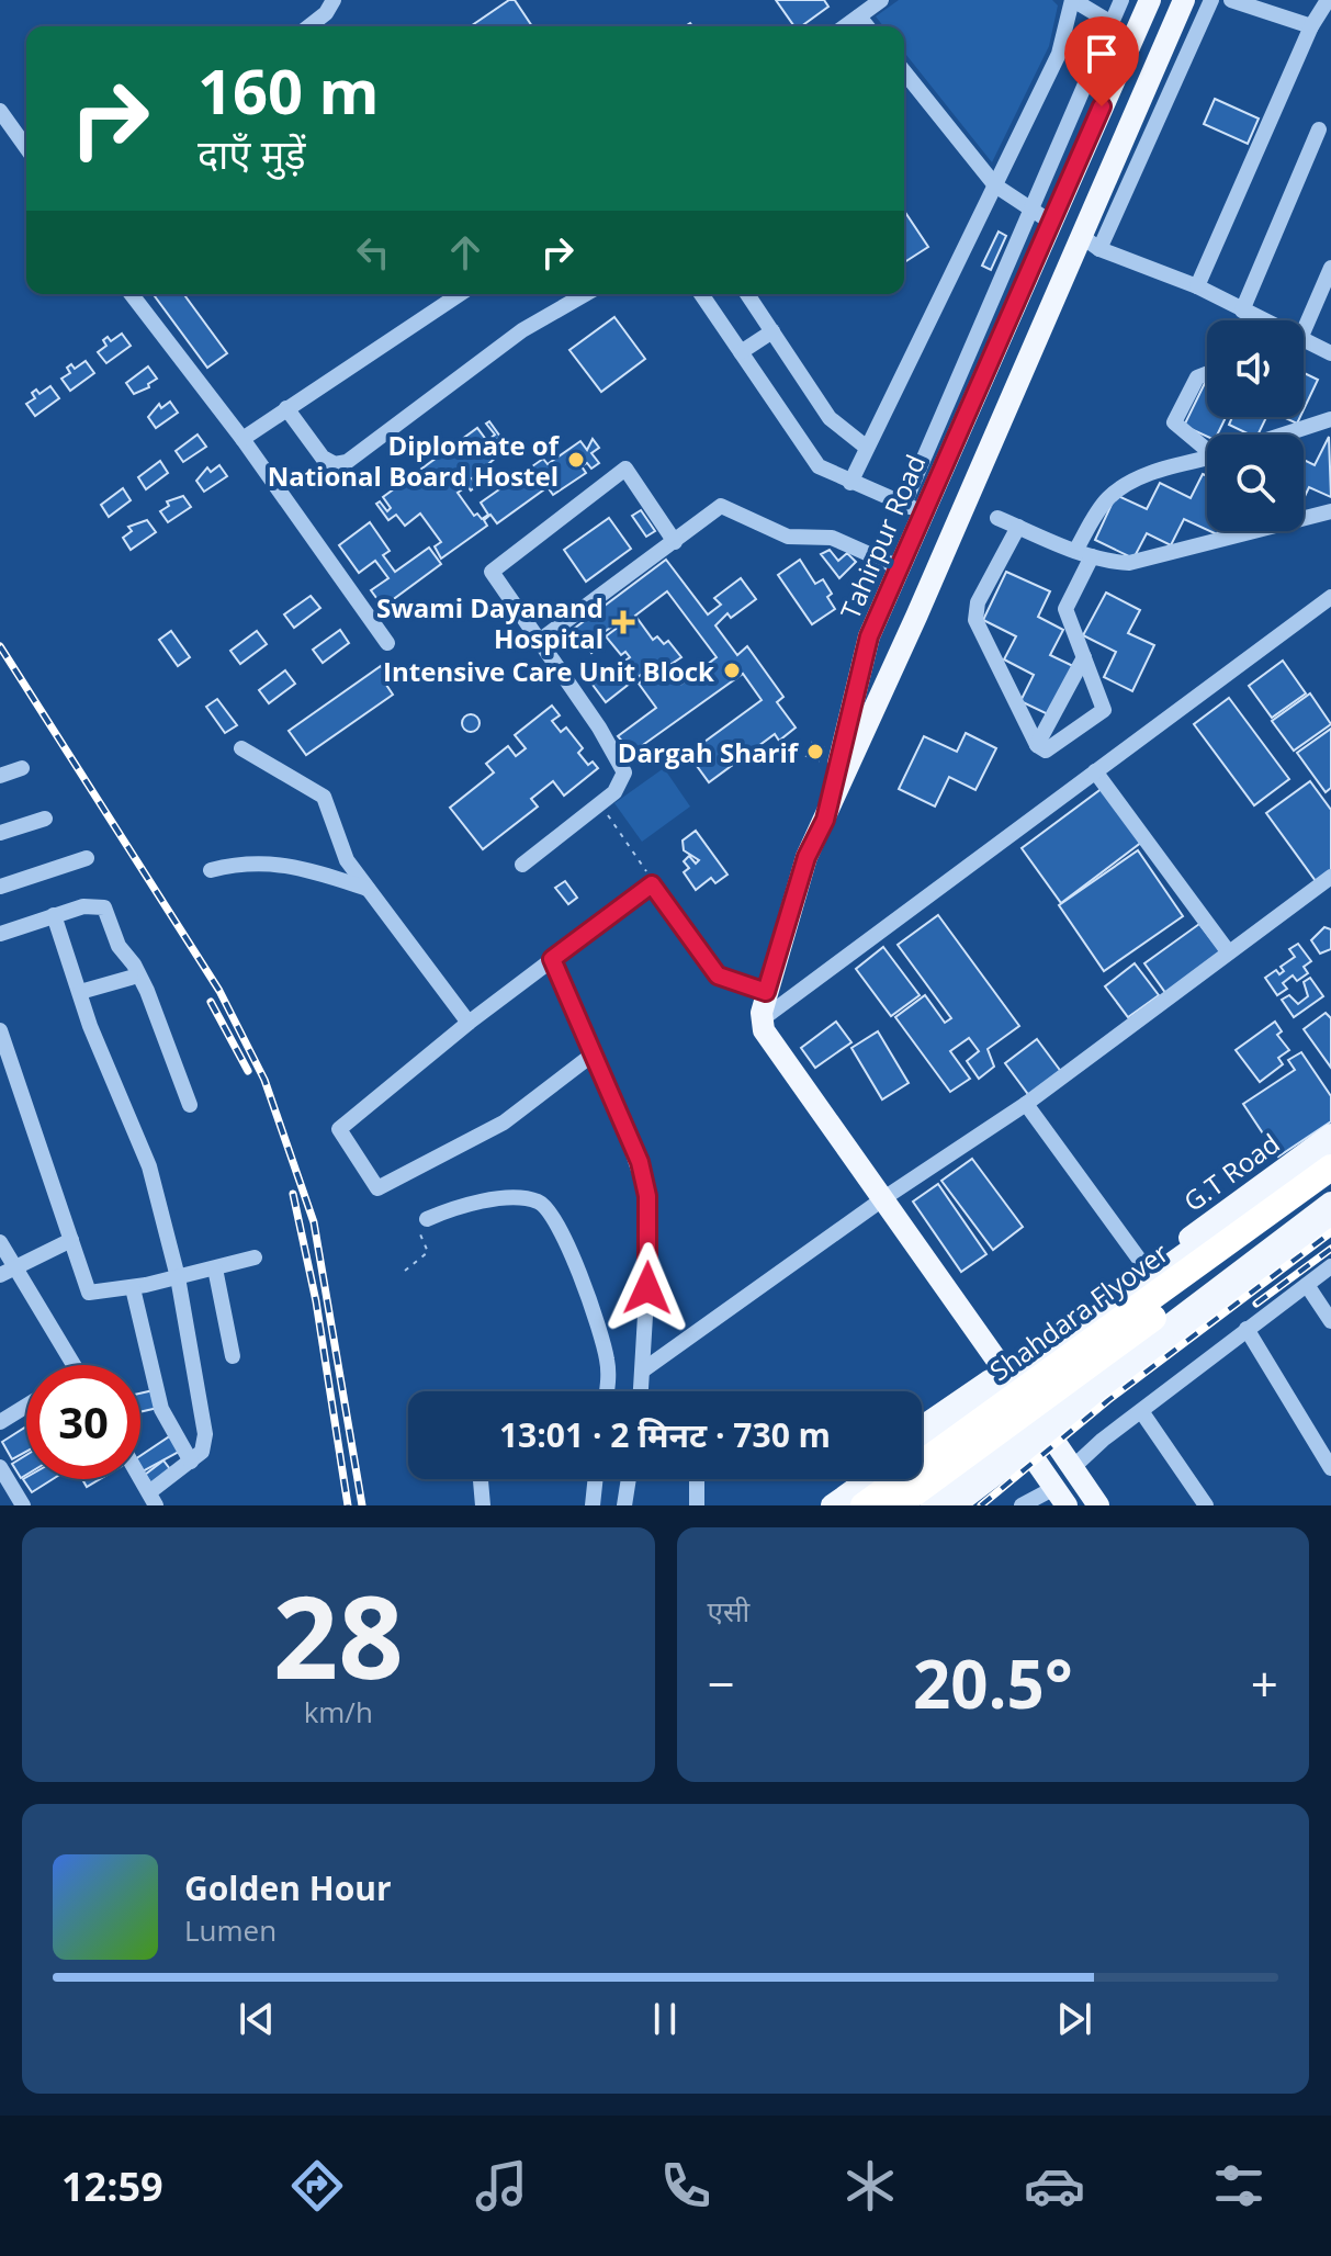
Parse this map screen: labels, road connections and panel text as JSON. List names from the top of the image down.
{
  "streets": {
    "highway": ["Shahdara Flyover"],
    "main road": ["Tahirpur Road", "G.T Road"]
  },
  "places": {
    "other": ["Diplomate of National Board Hostel", "Intensive Care Unit Block", "Dargah Sharif"],
    "health": ["Swami Dayanand Hospital"]
  },
  "page": {
    "turn": ["160 m", "दाएँ मुड़ें"],
    "limit": "30",
    "trip": "13:01 · 2 मिनट · 730 m",
    "tile": [
      ["28", "km/h"],
      "एसी"
    ],
    "heat": ["−", "20.5°", "+"],
    "song": ["Golden Hour", "Lumen"],
    "tabs": "12:59"
  }
}
